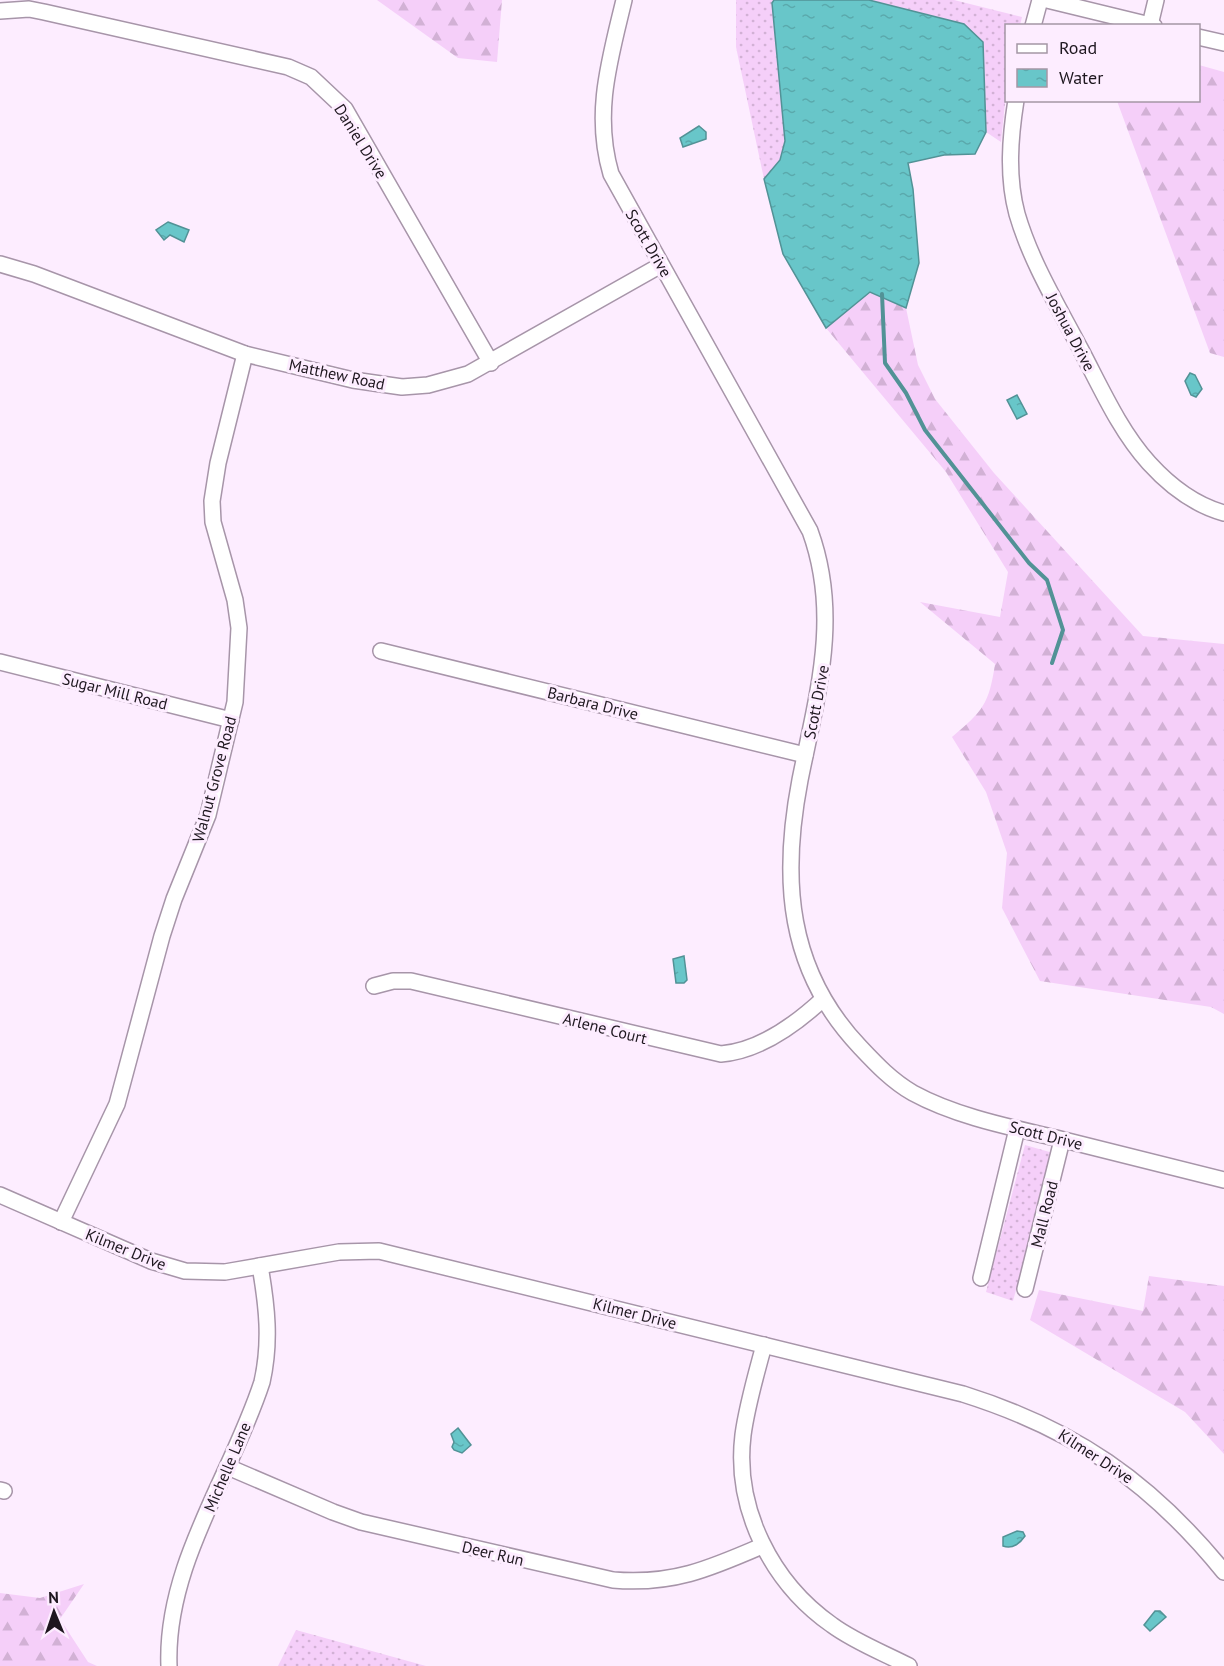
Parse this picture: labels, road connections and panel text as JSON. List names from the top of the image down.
{
  "streets": {
    "street": [
      "Daniel Drive",
      "Scott Drive",
      "Joshua Drive",
      "Matthew Road",
      "Sugar Mill Road",
      "Barbara Drive",
      "Walnut Grove Road",
      "Arlene Court",
      "Mall Road",
      "Kilmer Drive",
      "Michelle Lane",
      "Deer Run"
    ]
  },
  "crossings": [
    ["Daniel Drive", "Matthew Road"],
    ["Scott Drive", "Matthew Road"],
    ["Scott Drive", "Barbara Drive"],
    ["Scott Drive", "Arlene Court"],
    ["Scott Drive", "Mall Road"],
    ["Matthew Road", "Walnut Grove Road"],
    ["Sugar Mill Road", "Walnut Grove Road"],
    ["Walnut Grove Road", "Kilmer Drive"],
    ["Kilmer Drive", "Michelle Lane"],
    ["Michelle Lane", "Deer Run"]
  ],
  "legend": ["Road", "Water"],
  "north": "top"
}
